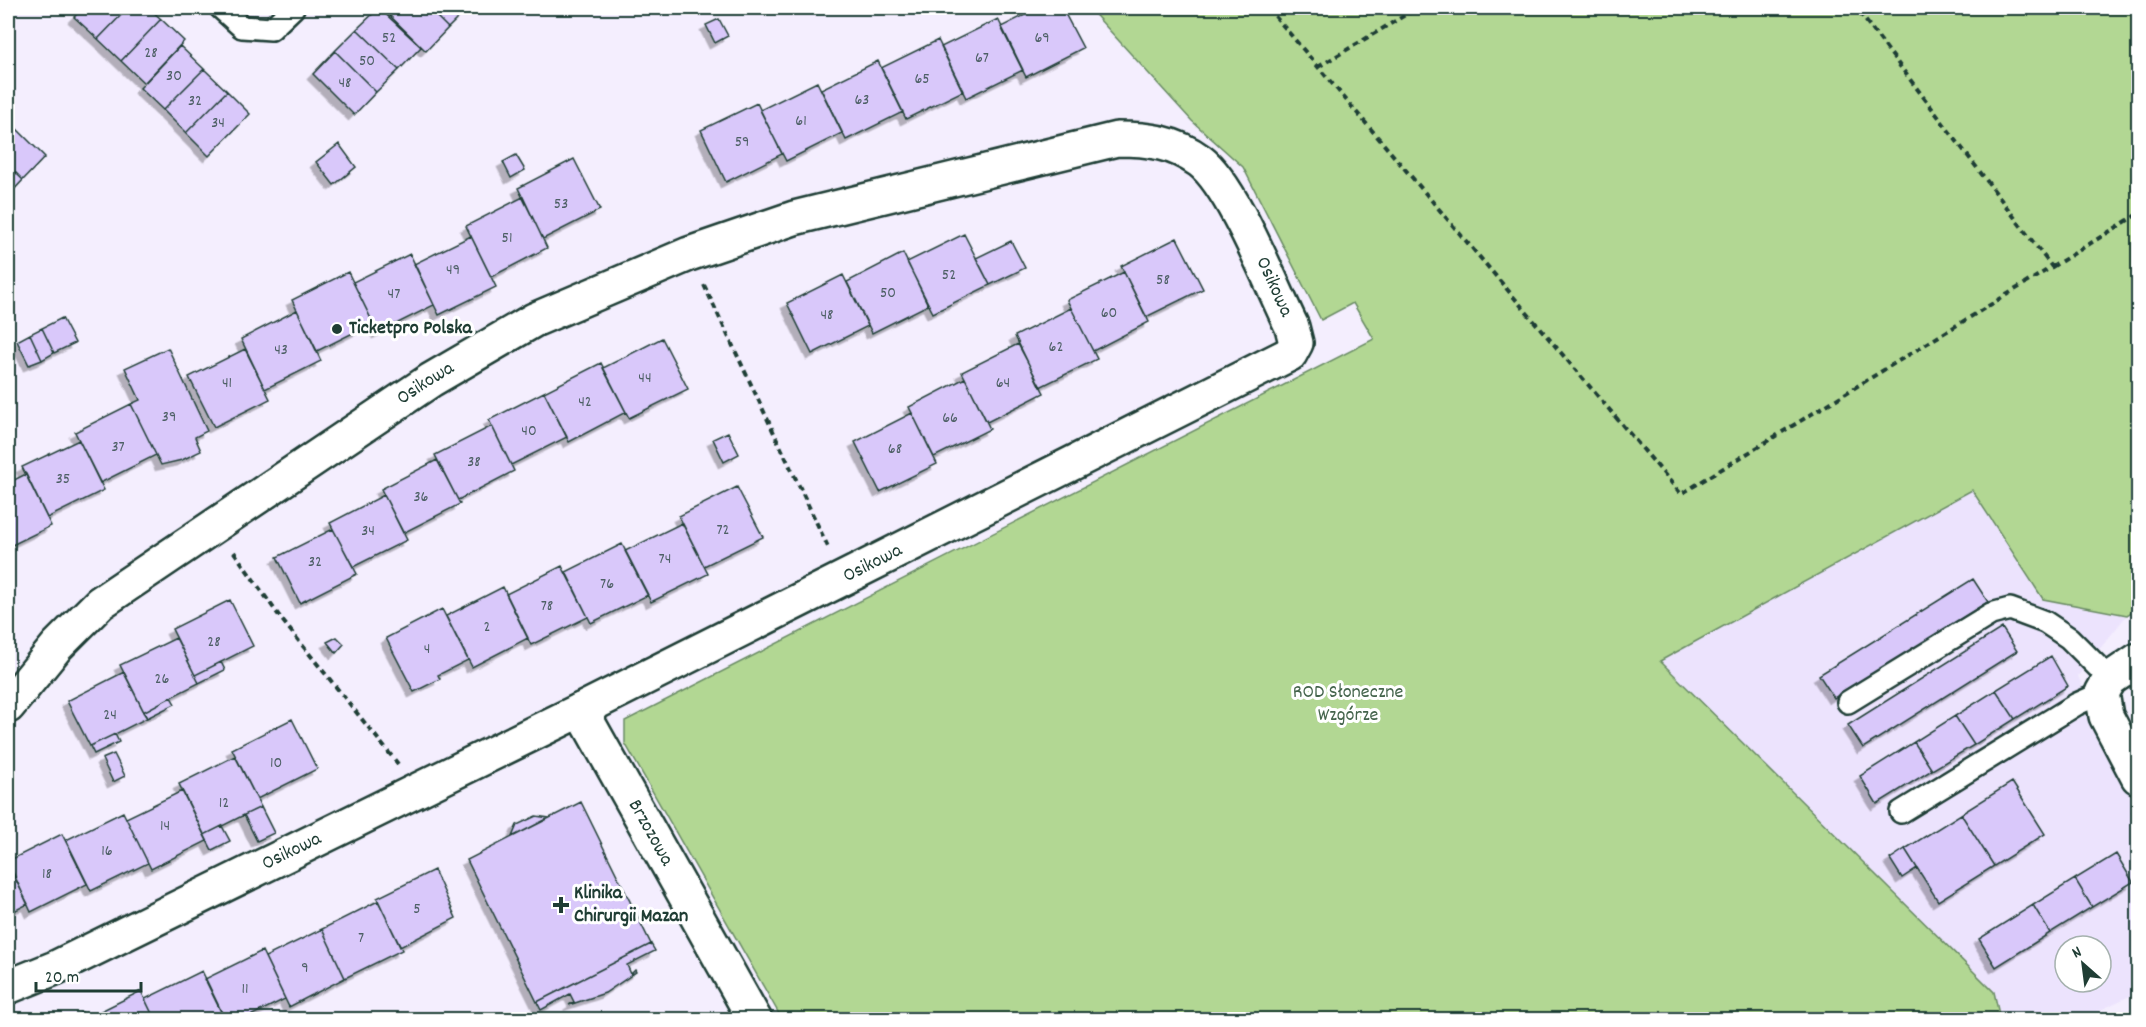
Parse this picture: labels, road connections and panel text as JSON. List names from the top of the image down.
{
  "streets": {
    "street": ["Osikowa", "Brzozowa"]
  },
  "crossings": [
    ["Osikowa", "Brzozowa"]
  ],
  "parks": ["ROD Słoneczne Wzgórze"],
  "places": {
    "other": ["Ticketpro Polska"],
    "health": ["Klinika Chirurgii Mazan"]
  },
  "house_numbers": [
    "52",
    "69",
    "28",
    "67",
    "50",
    "30",
    "65",
    "48",
    "63",
    "32",
    "61",
    "34",
    "59",
    "53",
    "51",
    "49",
    "52",
    "58",
    "50",
    "47",
    "60",
    "48",
    "62",
    "43",
    "44",
    "41",
    "64",
    "42",
    "39",
    "66",
    "40",
    "37",
    "68",
    "38",
    "35",
    "36",
    "72",
    "34",
    "74",
    "32",
    "76",
    "78",
    "2",
    "28",
    "4",
    "26",
    "24",
    "10",
    "12",
    "14",
    "16",
    "18",
    "5",
    "7",
    "9",
    "11"
  ],
  "scale_bar": "20 m",
  "north": "top left"
}
